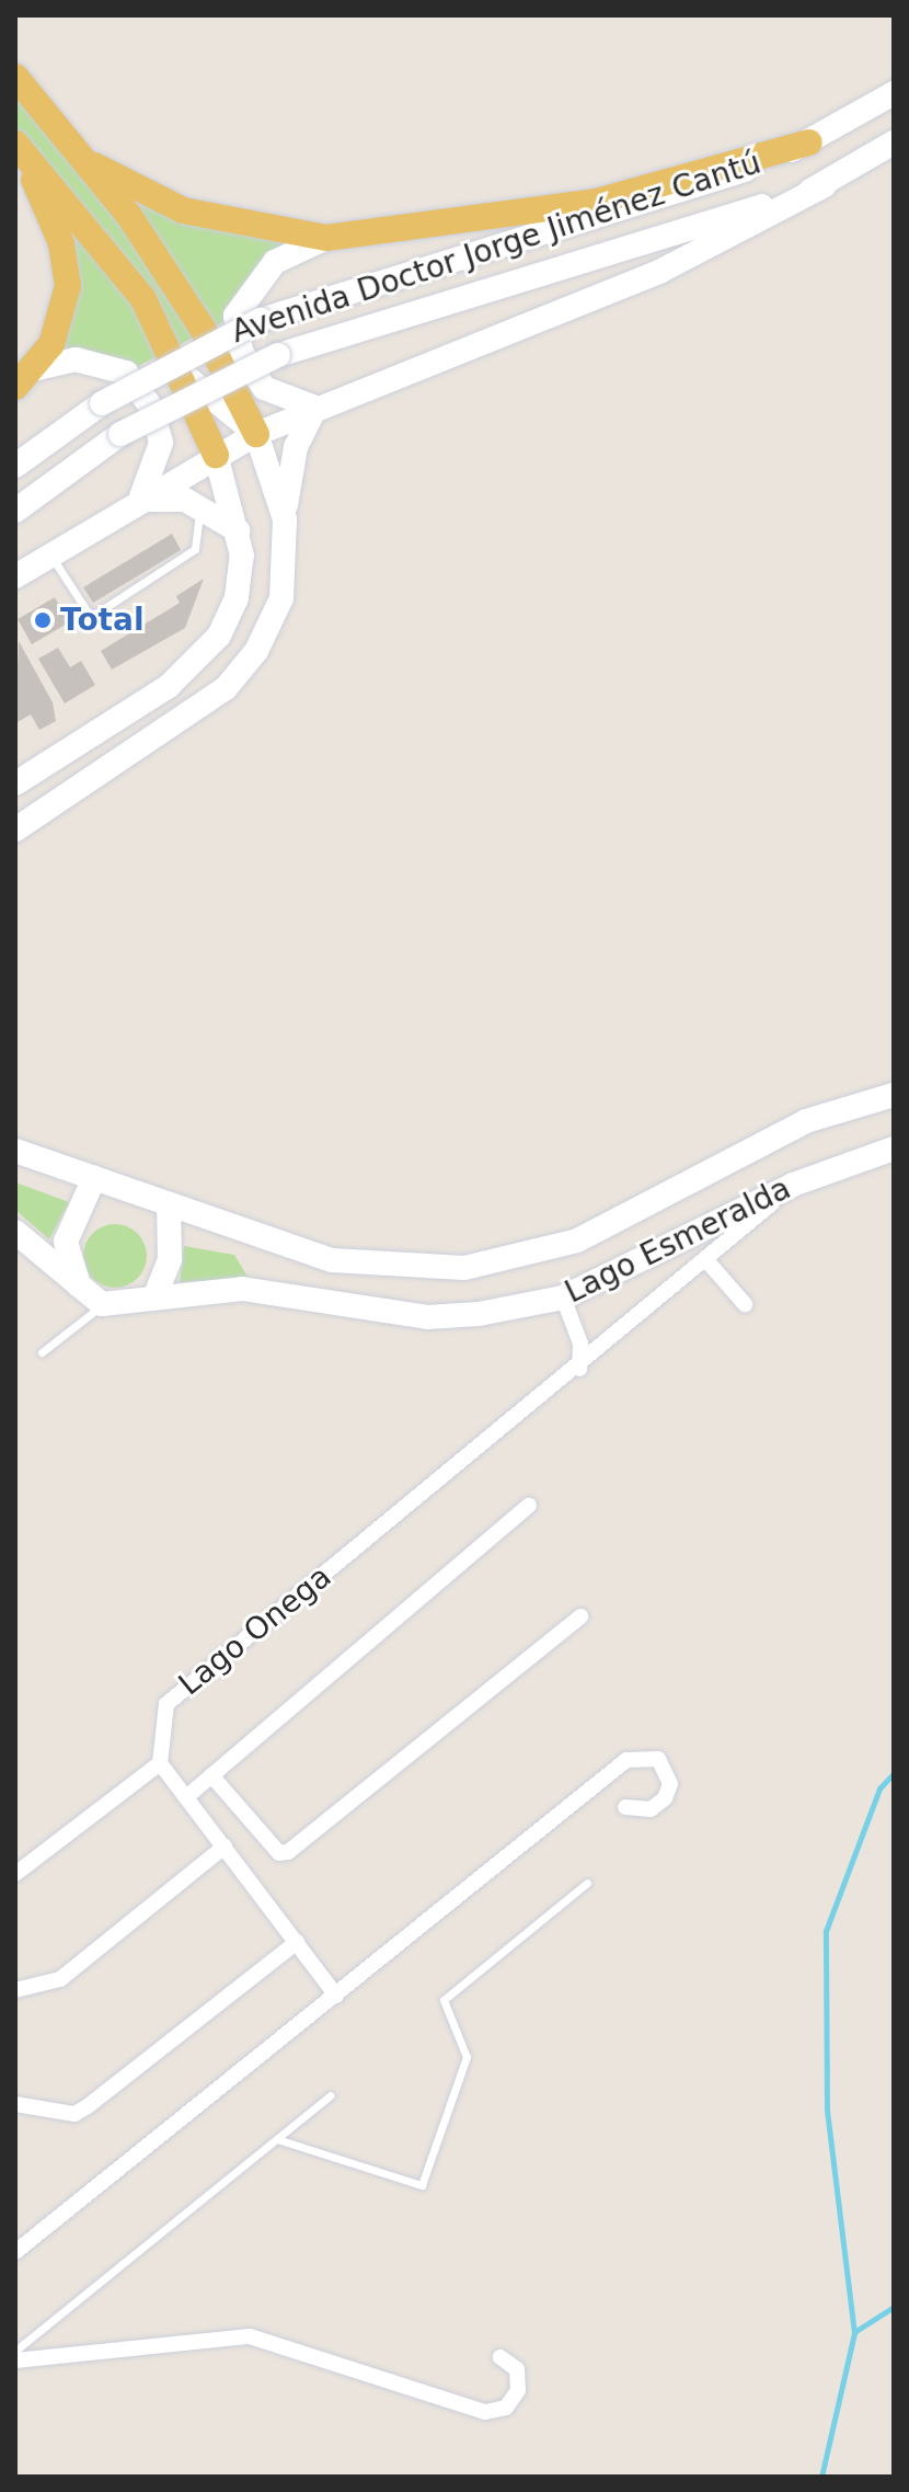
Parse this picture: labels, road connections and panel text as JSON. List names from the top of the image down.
{
  "streets": {
    "main road": ["Avenida Doctor Jorge Jiménez Cantú", "Lago Esmeralda"],
    "street": ["Lago Onega"]
  },
  "crossings": [
    ["Lago Esmeralda", "Lago Onega"]
  ],
  "places": ["Total"]
}
